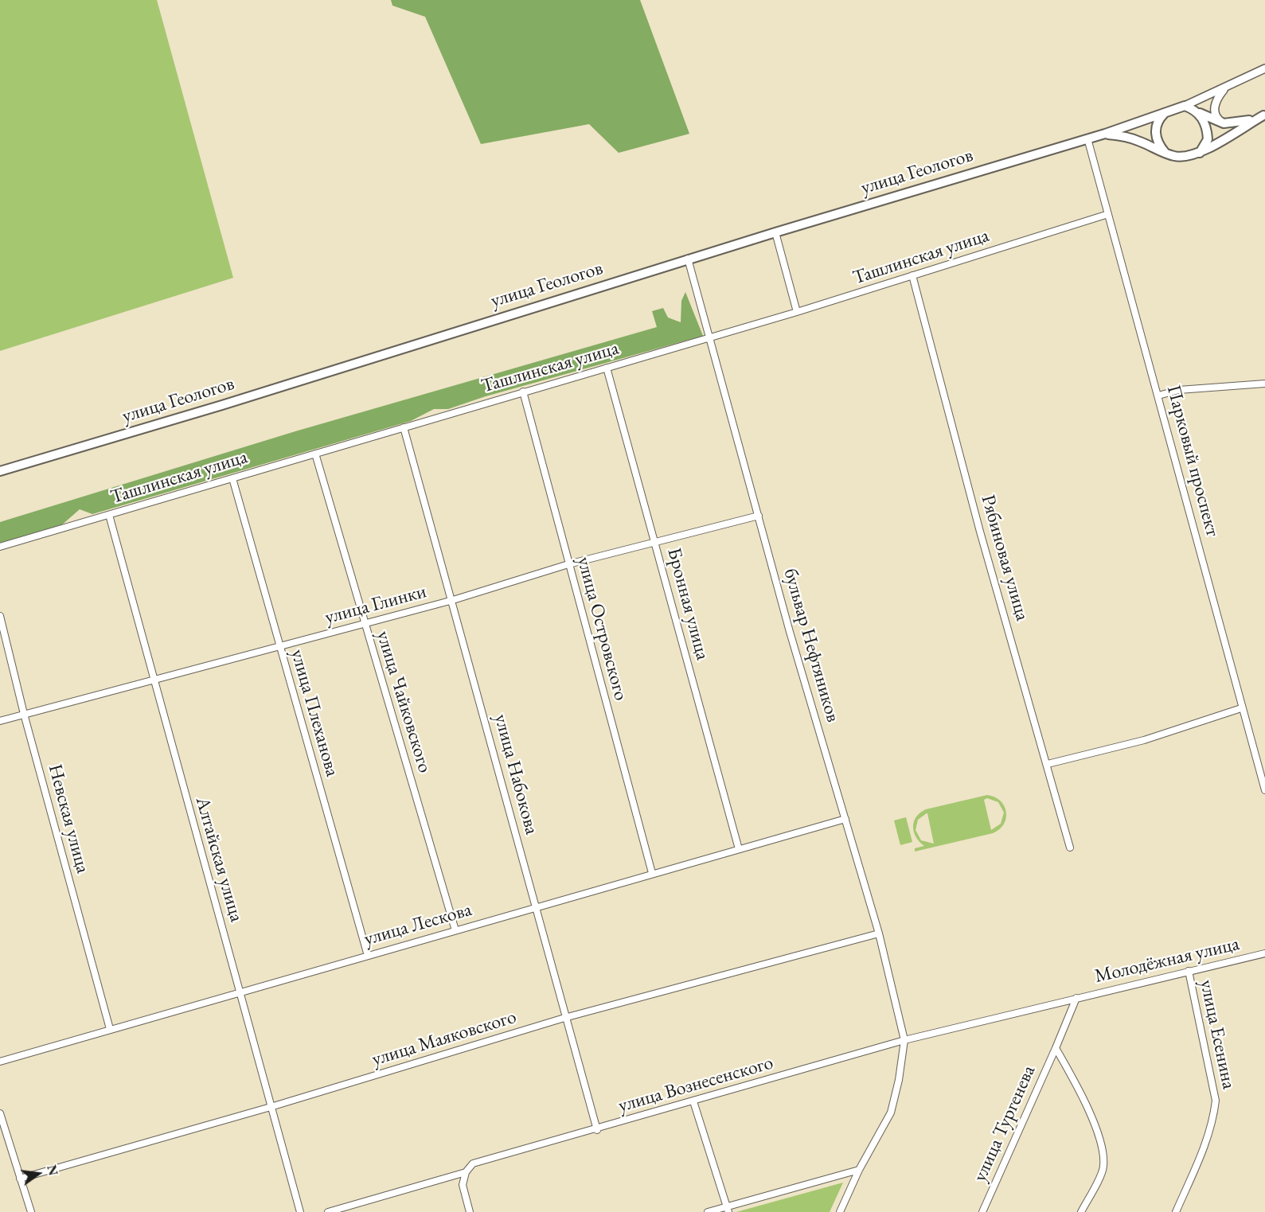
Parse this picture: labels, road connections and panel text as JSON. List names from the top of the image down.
{
  "streets": {
    "main road": ["улица Геологов"],
    "street": [
      "Ташлинская улица",
      "Парковый проспект",
      "Рябиновая улица",
      "Бронная улица",
      "улица Глинки",
      "улица Островского",
      "бульвар Нефтяников",
      "улица Чайковского",
      "улица Плеханова",
      "улица Набокова",
      "Невская улица",
      "Алтайская улица",
      "улица Лескова",
      "Молодёжная улица",
      "улица Есенина",
      "улица Маяковского",
      "улица Вознесенского",
      "улица Тургенева"
    ]
  },
  "crossings": [
    ["улица Геологов", "Парковый проспект"],
    ["улица Геологов", "бульвар Нефтяников"],
    ["Ташлинская улица", "Парковый проспект"],
    ["Ташлинская улица", "Рябиновая улица"],
    ["Ташлинская улица", "Бронная улица"],
    ["Ташлинская улица", "улица Островского"],
    ["Ташлинская улица", "бульвар Нефтяников"],
    ["Ташлинская улица", "улица Чайковского"],
    ["Ташлинская улица", "улица Плеханова"],
    ["Ташлинская улица", "улица Набокова"],
    ["Ташлинская улица", "Алтайская улица"],
    ["Бронная улица", "улица Глинки"],
    ["Бронная улица", "улица Лескова"],
    ["улица Глинки", "улица Островского"],
    ["улица Глинки", "бульвар Нефтяников"],
    ["улица Глинки", "улица Чайковского"],
    ["улица Глинки", "улица Плеханова"],
    ["улица Глинки", "улица Набокова"],
    ["улица Глинки", "Невская улица"],
    ["улица Глинки", "Алтайская улица"],
    ["улица Островского", "улица Лескова"],
    ["бульвар Нефтяников", "улица Лескова"],
    ["бульвар Нефтяников", "улица Маяковского"],
    ["бульвар Нефтяников", "улица Вознесенского"],
    ["улица Чайковского", "улица Лескова"],
    ["улица Плеханова", "улица Лескова"],
    ["улица Набокова", "улица Лескова"],
    ["улица Набокова", "улица Маяковского"],
    ["улица Набокова", "улица Вознесенского"],
    ["Невская улица", "улица Лескова"],
    ["Алтайская улица", "улица Лескова"],
    ["Алтайская улица", "улица Маяковского"],
    ["Молодёжная улица", "улица Есенина"],
    ["Молодёжная улица", "улица Вознесенского"],
    ["Молодёжная улица", "улица Тургенева"],
    ["улица Вознесенского", "улица Тургенева"]
  ],
  "north": "right"
}
